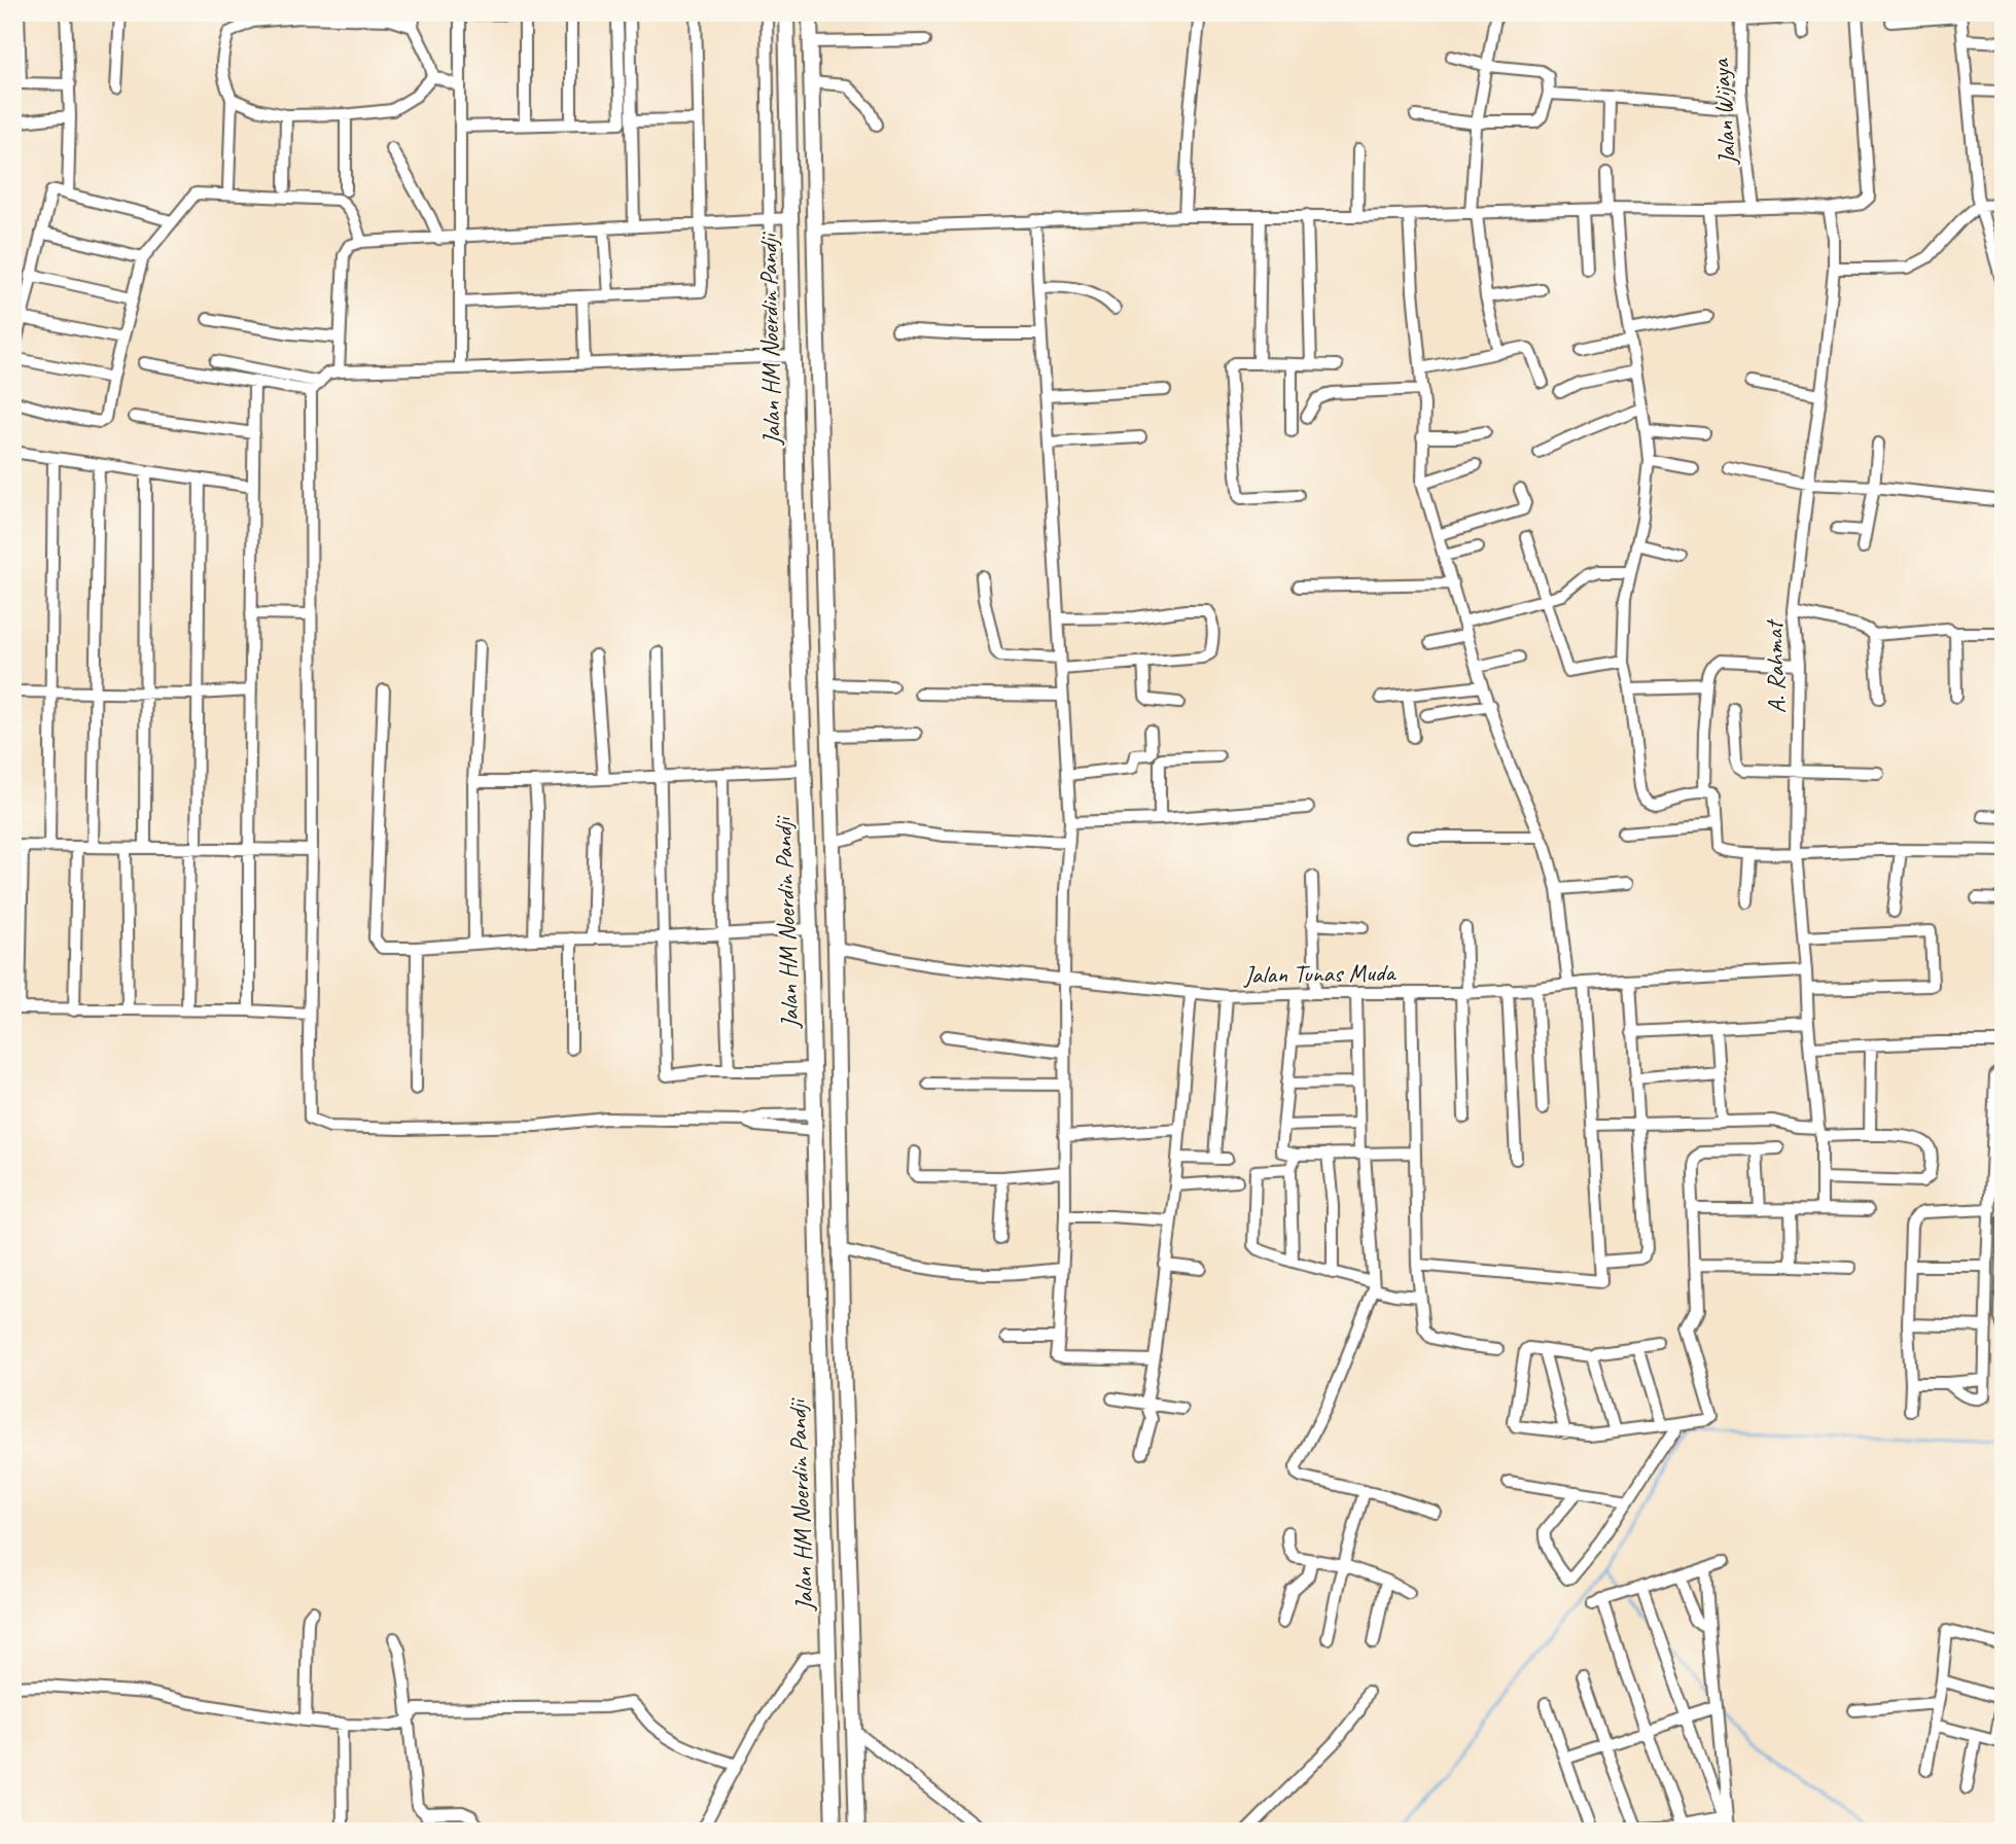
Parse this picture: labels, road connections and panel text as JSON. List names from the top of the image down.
{
  "streets": {
    "main road": ["Jalan HM Noerdin Pandji"],
    "street": ["Jalan Wijaya", "A. Rahmat", "Jalan Tunas Muda"]
  },
  "crossings": [
    ["Jalan HM Noerdin Pandji", "Jalan Tunas Muda"],
    ["A. Rahmat", "Jalan Tunas Muda"]
  ]
}
